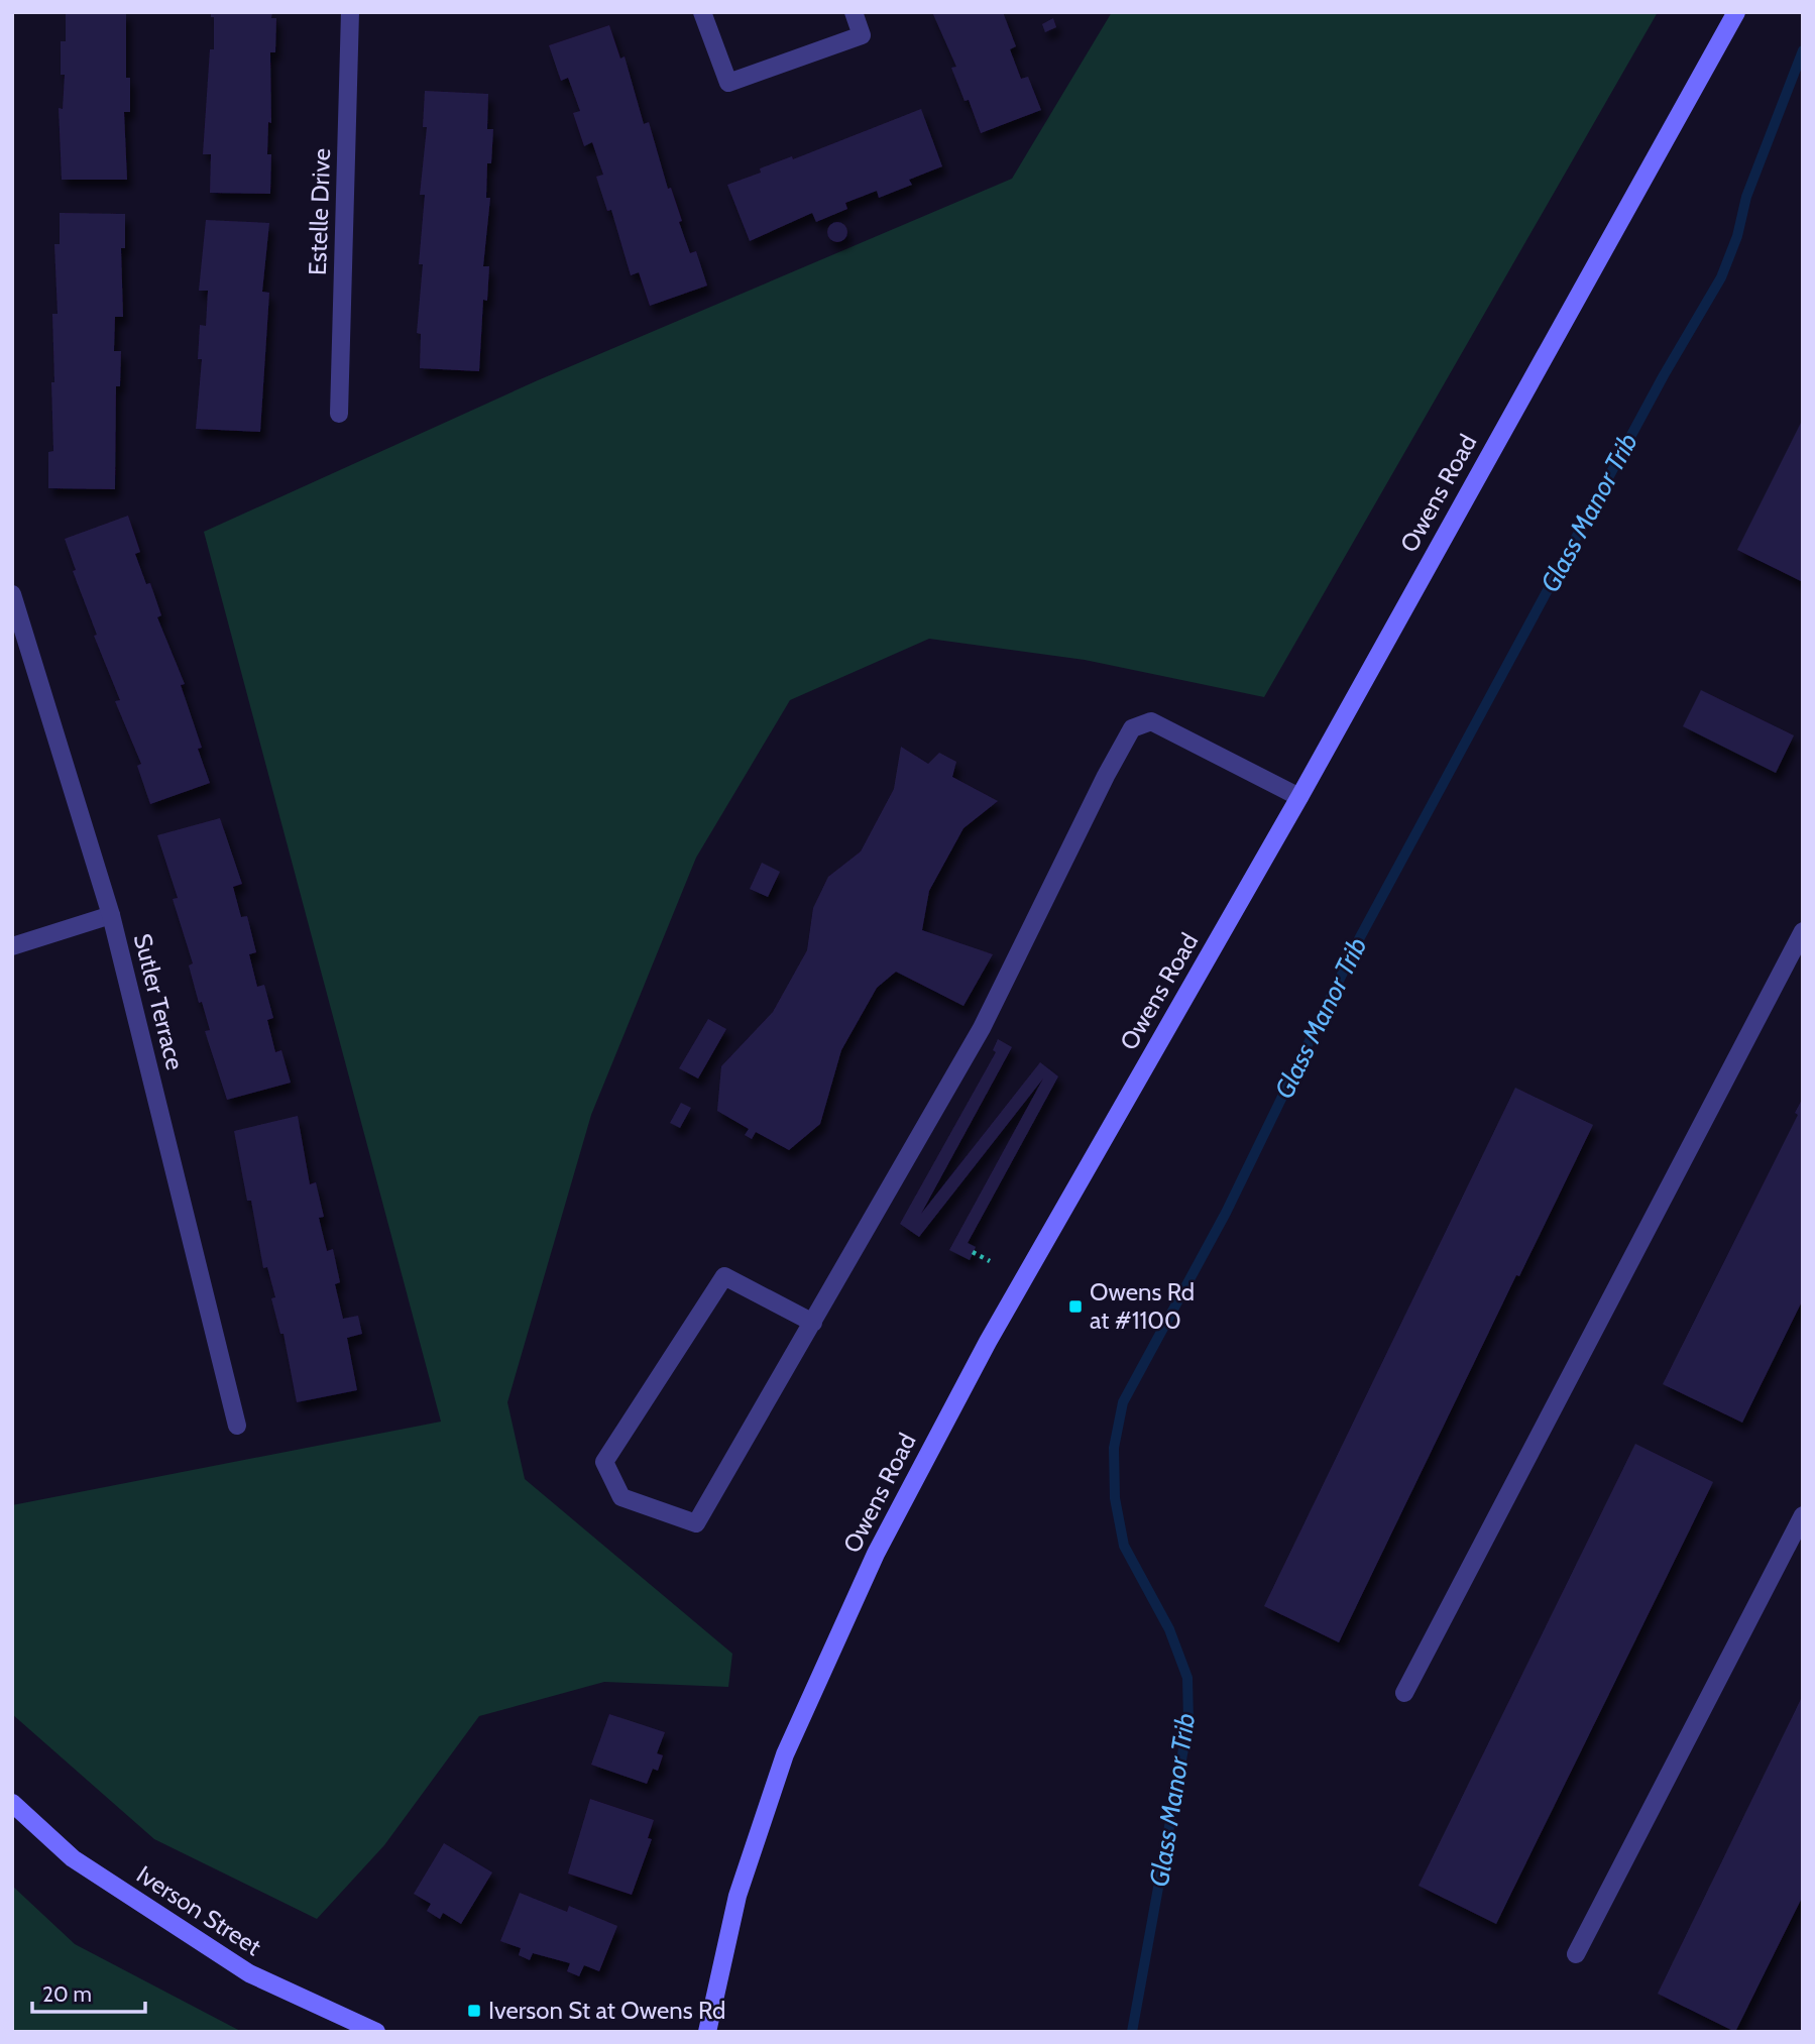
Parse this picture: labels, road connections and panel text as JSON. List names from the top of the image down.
{
  "streets": {
    "street": [
      "Estelle Drive",
      "Owens Road",
      "Sutler Terrace",
      "Iverson Street"
    ]
  },
  "water": ["Glass Manor Trib"],
  "places": {
    "transit": ["Owens Rd at #1100", "Iverson St at Owens Rd"]
  },
  "scale_bar": "20 m"
}
